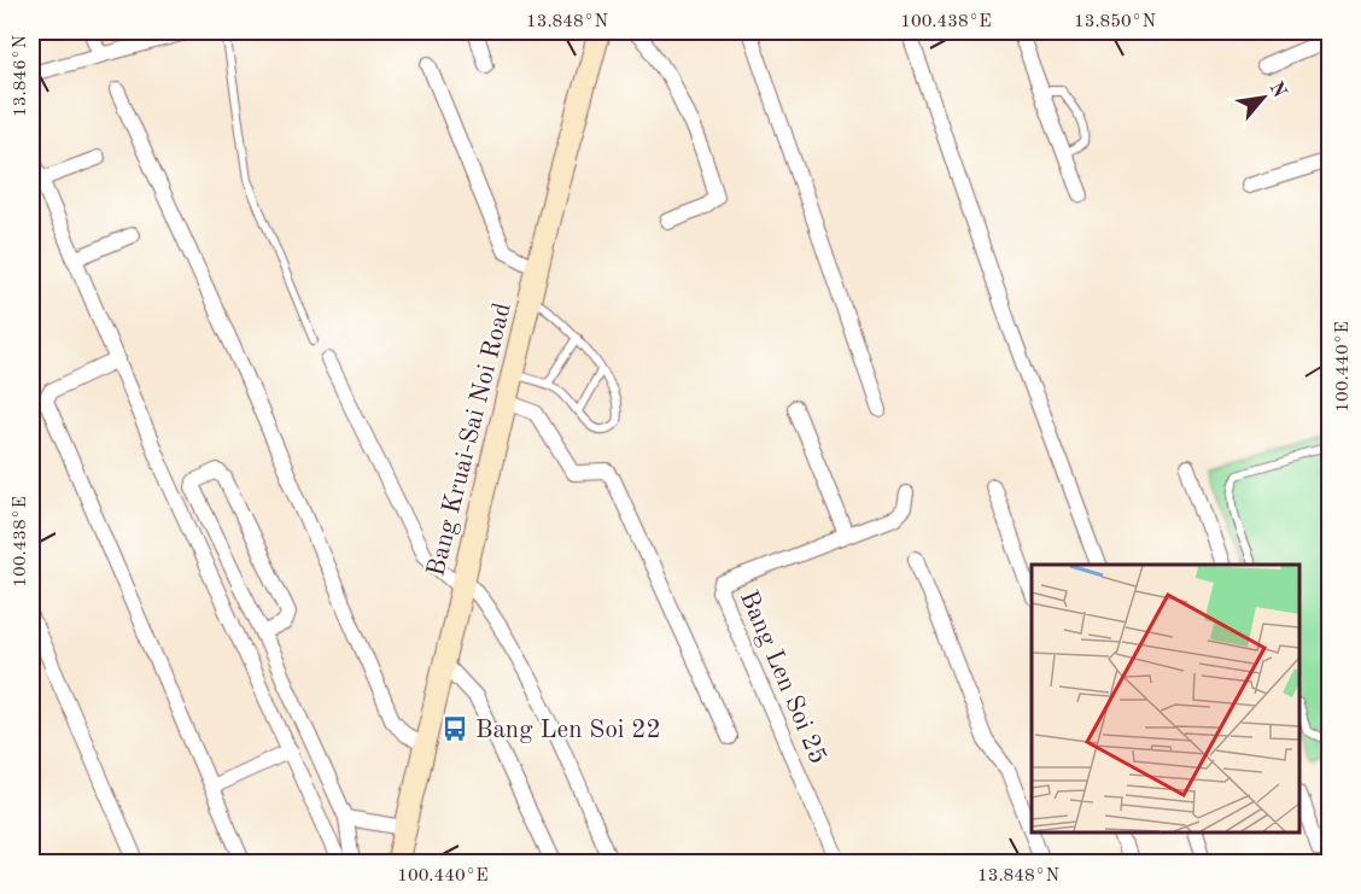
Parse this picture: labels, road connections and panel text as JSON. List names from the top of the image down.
{
  "streets": {
    "main road": ["Bang Kruai-Sai Noi Road"],
    "street": ["Bang Len Soi 25"]
  },
  "places": {
    "bus stop": ["Bang Len Soi 22"]
  },
  "north": "top right",
  "coordinates": [
    "13.848°N",
    "100.438°E",
    "13.850°N",
    "13.846°N",
    "100.440°E"
  ]
}
